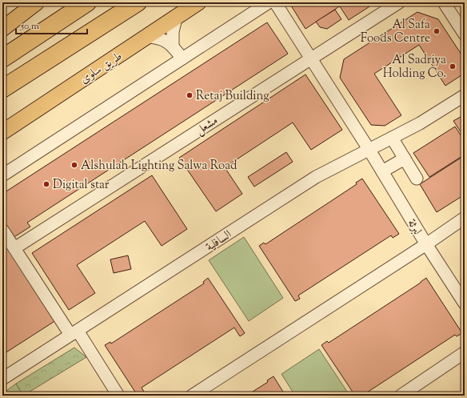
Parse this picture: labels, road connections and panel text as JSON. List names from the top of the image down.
{
  "streets": {
    "main road": ["طريق سلوى"],
    "street": ["مشعل", "لبرثة", "السافلية"]
  },
  "crossings": [
    ["مشعل", "لبرثة"],
    ["لبرثة", "السافلية"]
  ],
  "places": [
    "Al Safa Foods Centre",
    "Al Sadriya Holding Co.",
    "Retaj Building",
    "Alshulah Lighting Salwa Road",
    "Digital star"
  ],
  "scale_bar": "50 m"
}
